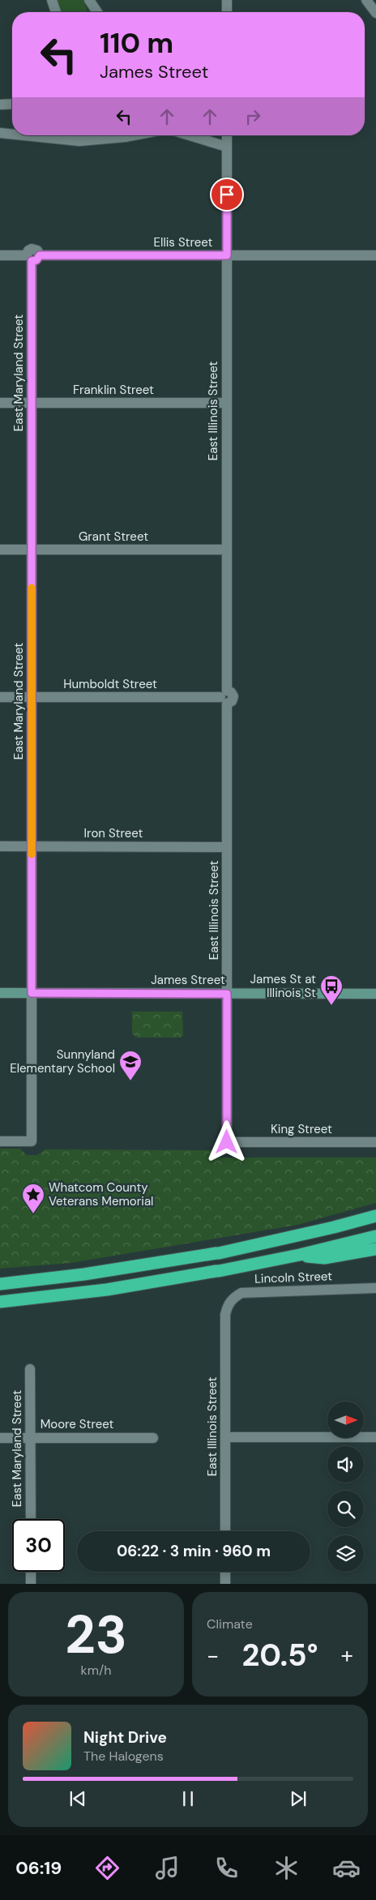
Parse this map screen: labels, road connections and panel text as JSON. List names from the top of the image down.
{
  "streets": {
    "main road": ["James Street"],
    "street": [
      "Ellis Street",
      "East Maryland Street",
      "Franklin Street",
      "East Illinois Street",
      "Grant Street",
      "Humboldt Street",
      "Iron Street",
      "King Street",
      "Lincoln Street",
      "Moore Street"
    ]
  },
  "crossings": [
    ["Ellis Street", "East Maryland Street"],
    ["Ellis Street", "East Illinois Street"],
    ["East Maryland Street", "Franklin Street"],
    ["East Maryland Street", "Grant Street"],
    ["East Maryland Street", "Humboldt Street"],
    ["East Maryland Street", "Iron Street"],
    ["East Maryland Street", "James Street"],
    ["East Maryland Street", "Moore Street"],
    ["Franklin Street", "East Illinois Street"],
    ["East Illinois Street", "Grant Street"],
    ["East Illinois Street", "Humboldt Street"],
    ["East Illinois Street", "Iron Street"],
    ["East Illinois Street", "James Street"],
    ["East Illinois Street", "King Street"],
    ["East Illinois Street", "Lincoln Street"]
  ],
  "places": {
    "bus stop": ["James St at Illinois St"],
    "school or university": ["Sunnyland Elementary School"],
    "place": ["Whatcom County Veterans Memorial"]
  },
  "north": "right",
  "page": {
    "turn": ["110 m", "James Street"],
    "limit": "30",
    "trip": "06:22 · 3 min · 960 m",
    "tile": [
      ["23", "km/h"],
      "Climate"
    ],
    "heat": ["−", "20.5°", "+"],
    "song": ["Night Drive", "The Halogens"],
    "tabs": "06:19"
  }
}
